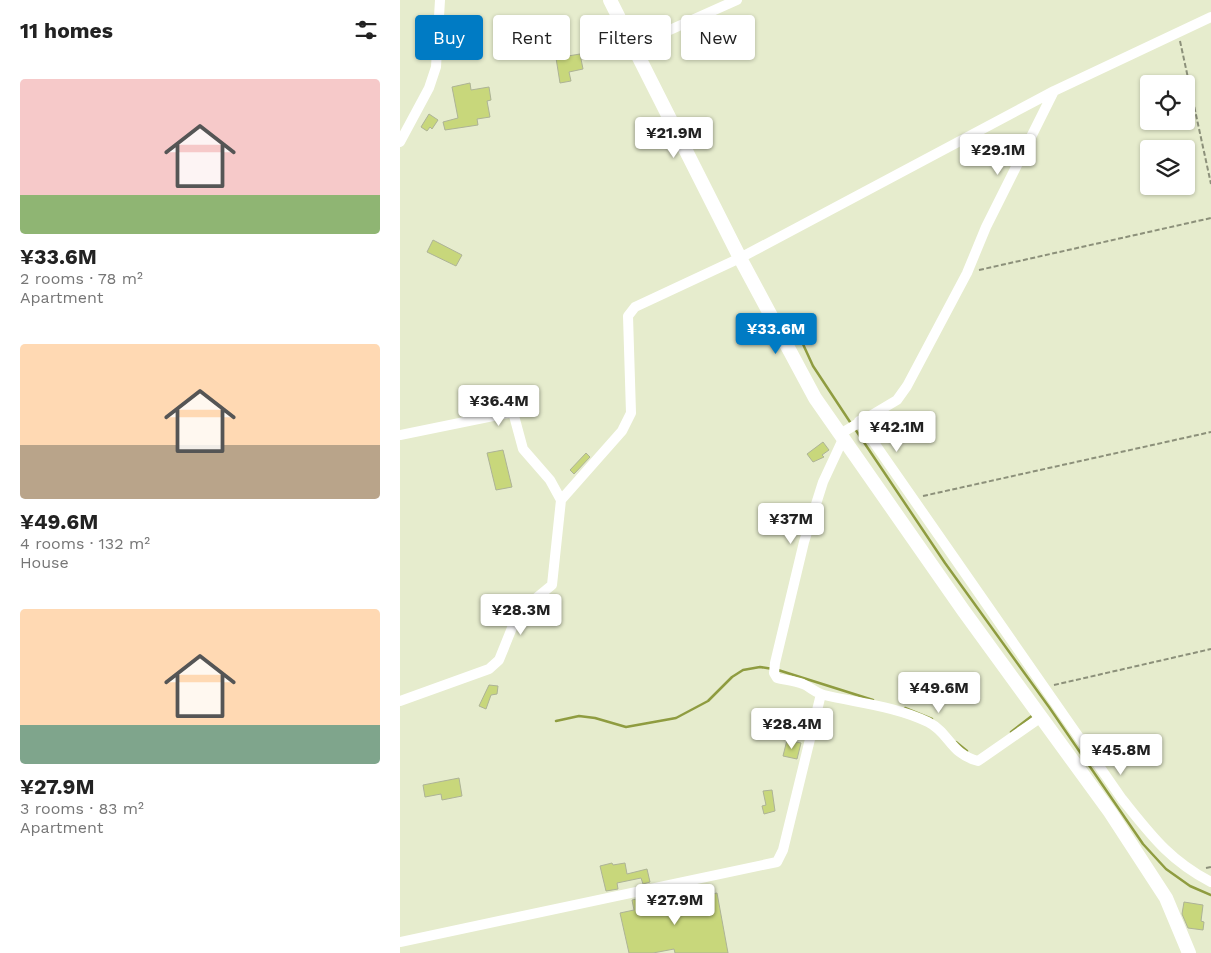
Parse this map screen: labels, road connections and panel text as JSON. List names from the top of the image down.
{
  "page": {
    "heading": "11 homes",
    "chip": [
      "Buy",
      "Rent",
      "Filters",
      "New"
    ],
    "list": [
      {
        "name": "¥33.6M",
        "note": "2 rooms · 78 m² · Apartment"
      },
      {
        "name": "¥49.6M",
        "note": "4 rooms · 132 m² · House"
      },
      {
        "name": "¥27.9M",
        "note": "3 rooms · 83 m² · Apartment"
      }
    ],
    "price": [
      "¥21.9M",
      "¥29.1M",
      "¥33.6M",
      "¥36.4M",
      "¥42.1M",
      "¥37M",
      "¥28.3M",
      "¥49.6M",
      "¥28.4M",
      "¥45.8M",
      "¥27.9M"
    ]
  }
}
